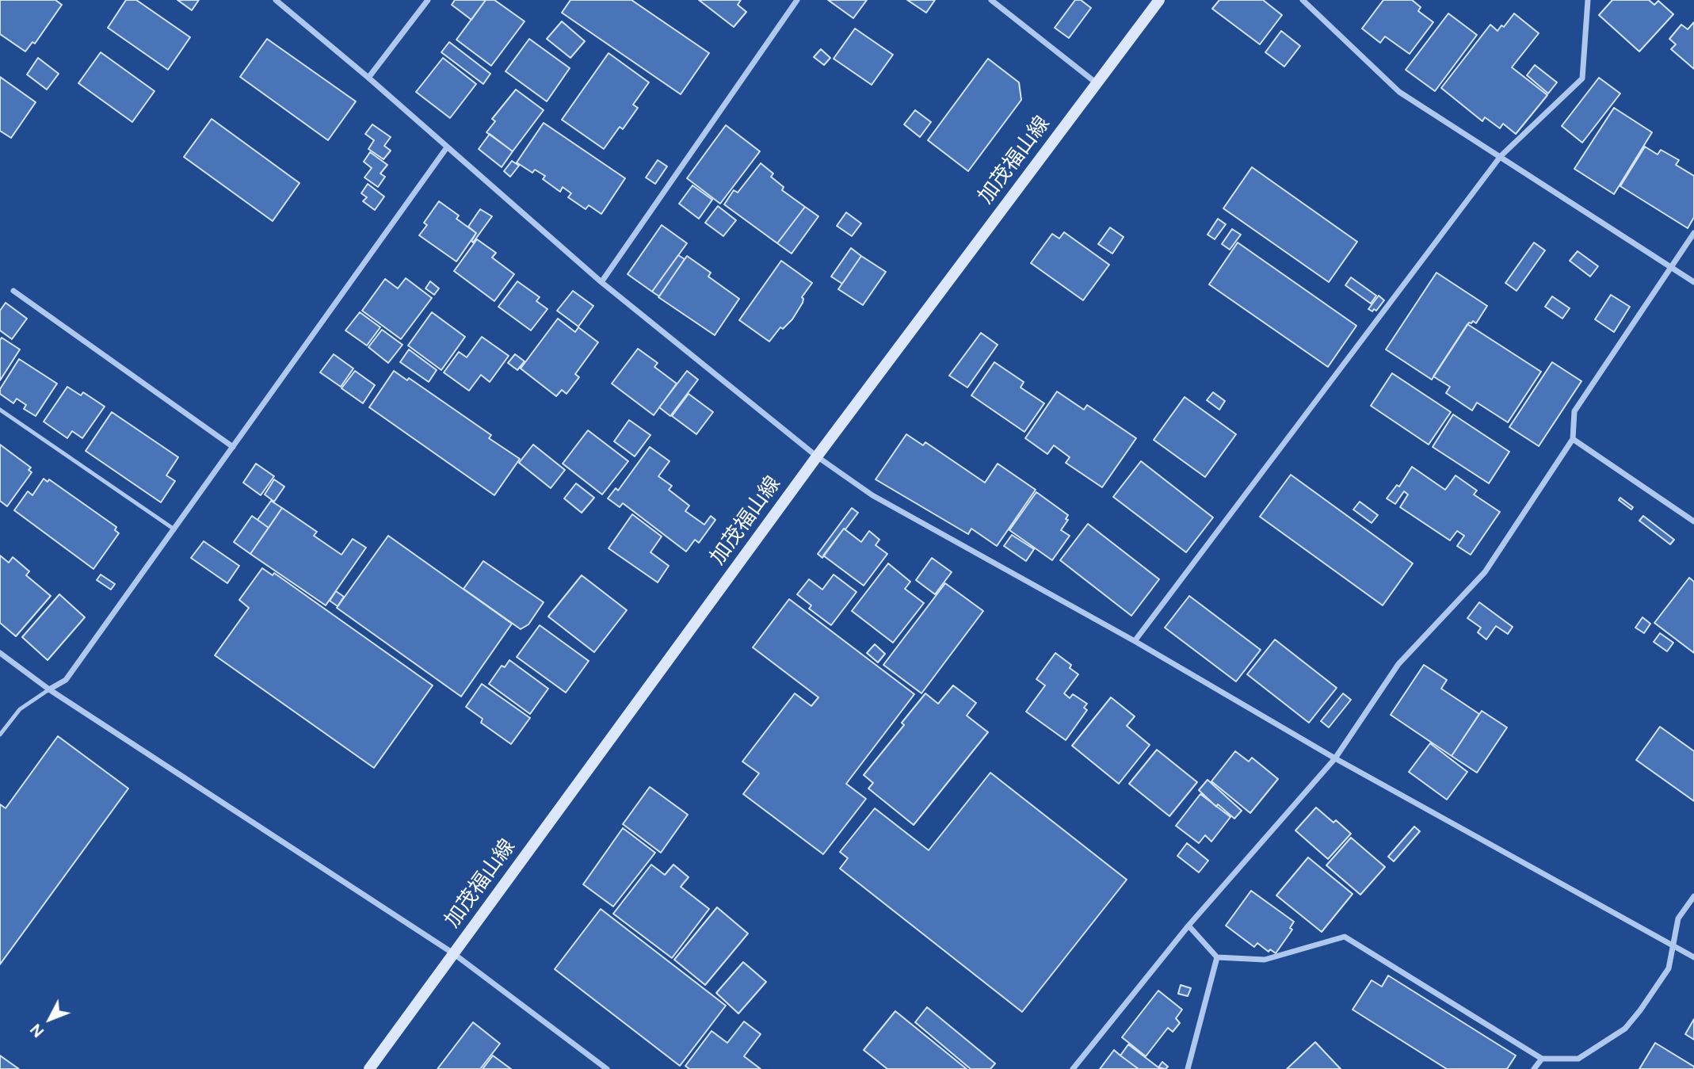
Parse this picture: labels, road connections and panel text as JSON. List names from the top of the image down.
{
  "streets": {
    "main road": ["加茂福山線"]
  },
  "north": "bottom left"
}
